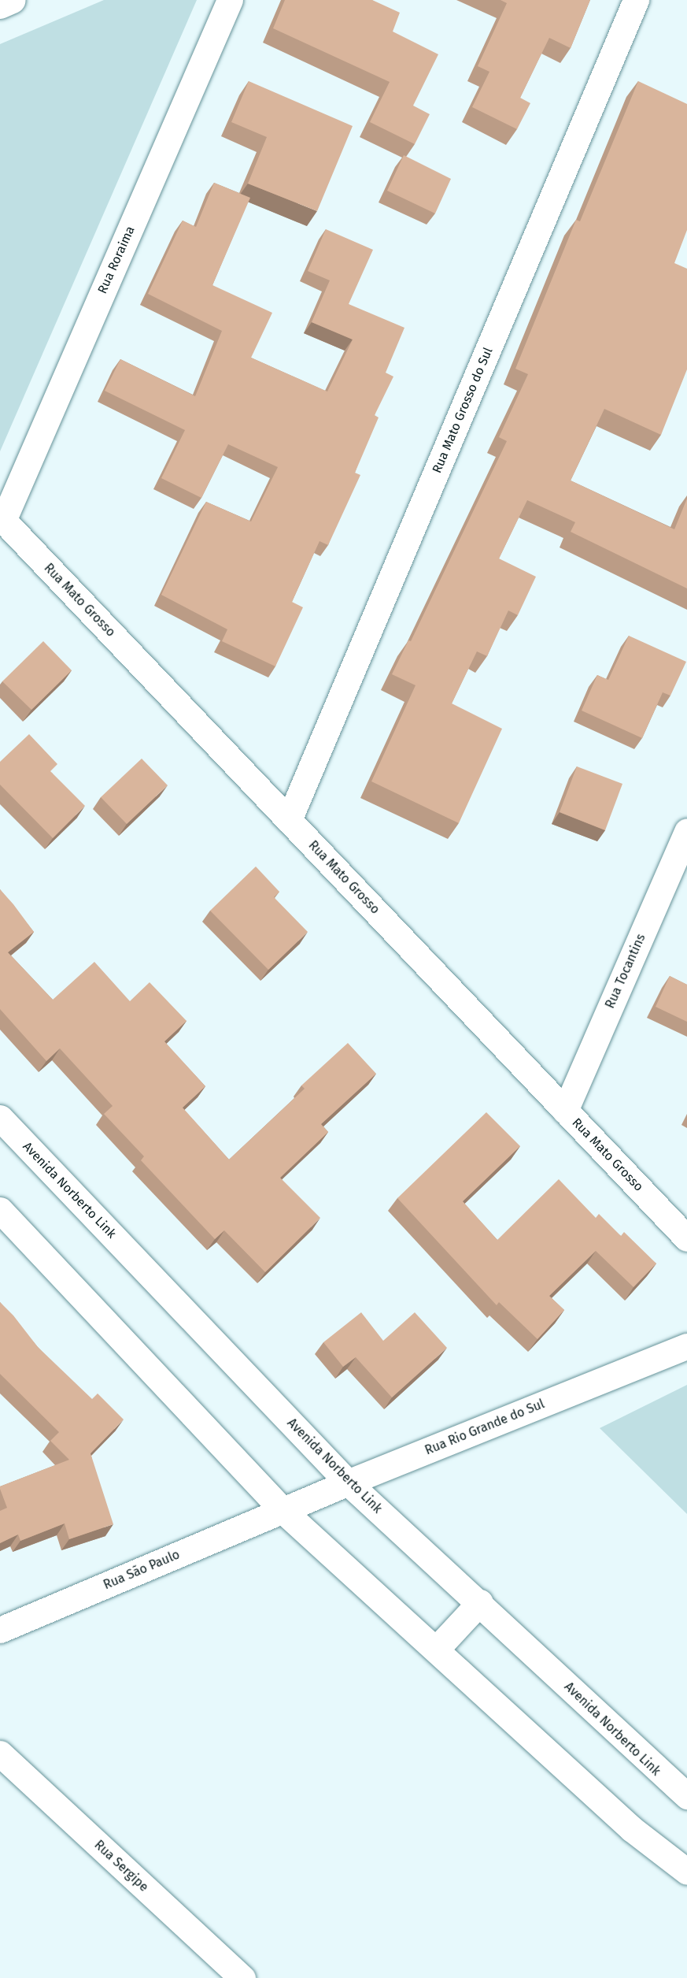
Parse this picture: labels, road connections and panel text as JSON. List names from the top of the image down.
{
  "streets": {
    "street": [
      "Rua Roraima",
      "Rua Mato Grosso do Sul",
      "Rua Mato Grosso",
      "Rua Tocantins",
      "Avenida Norberto Link",
      "Rua Rio Grande do Sul",
      "Rua São Paulo",
      "Rua Sergipe"
    ]
  },
  "crossings": [
    ["Rua Roraima", "Rua Mato Grosso"],
    ["Rua Mato Grosso do Sul", "Rua Mato Grosso"],
    ["Rua Mato Grosso", "Rua Tocantins"],
    ["Avenida Norberto Link", "Rua Rio Grande do Sul"],
    ["Rua Rio Grande do Sul", "Rua São Paulo"]
  ]
}
